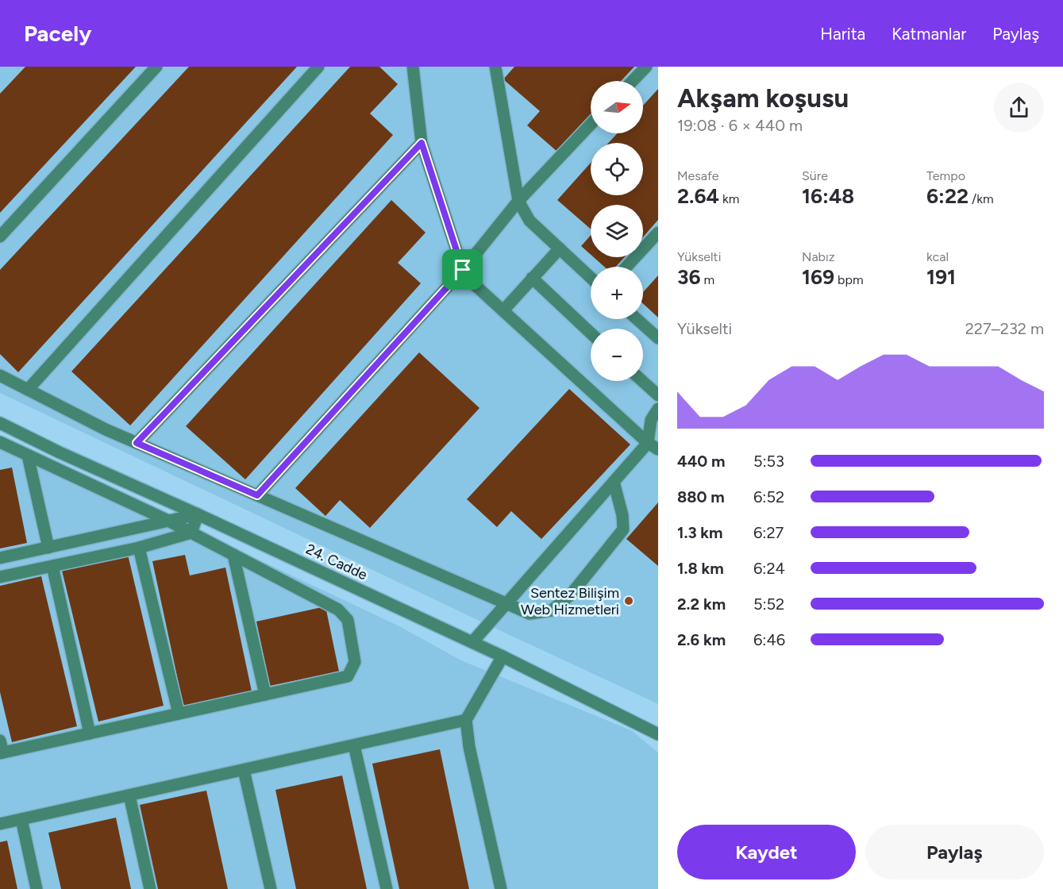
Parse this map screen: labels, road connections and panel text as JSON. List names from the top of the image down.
{
  "streets": {
    "street": ["24. Cadde"]
  },
  "places": ["Sentez Bilişim Web Hizmetleri"],
  "north": "right",
  "page": {
    "header": "Pacely",
    "nav": ["Harita", "Katmanlar", "Paylaş"],
    "heading": ["Akşam koşusu", "19:08 · 6 × 440 m"],
    "map_buttons": ["+", "−"],
    "stats": [
      ["Mesafe", "2.64 km"],
      ["Süre", "16:48"],
      ["Tempo", "6:22 /km"],
      ["Yükselti", "36 m"],
      ["Nabız", "169 bpm"],
      ["kcal", "191"]
    ],
    "chart": ["Yükselti", "227–232 m"],
    "list": [
      {
        "name": "440 m",
        "note": "5:53"
      },
      {
        "name": "880 m",
        "note": "6:52"
      },
      {
        "name": "1.3 km",
        "note": "6:27"
      },
      {
        "name": "1.8 km",
        "note": "6:24"
      },
      {
        "name": "2.2 km",
        "note": "5:52"
      },
      {
        "name": "2.6 km",
        "note": "6:46"
      }
    ],
    "buttons": ["Kaydet", "Paylaş"]
  }
}
